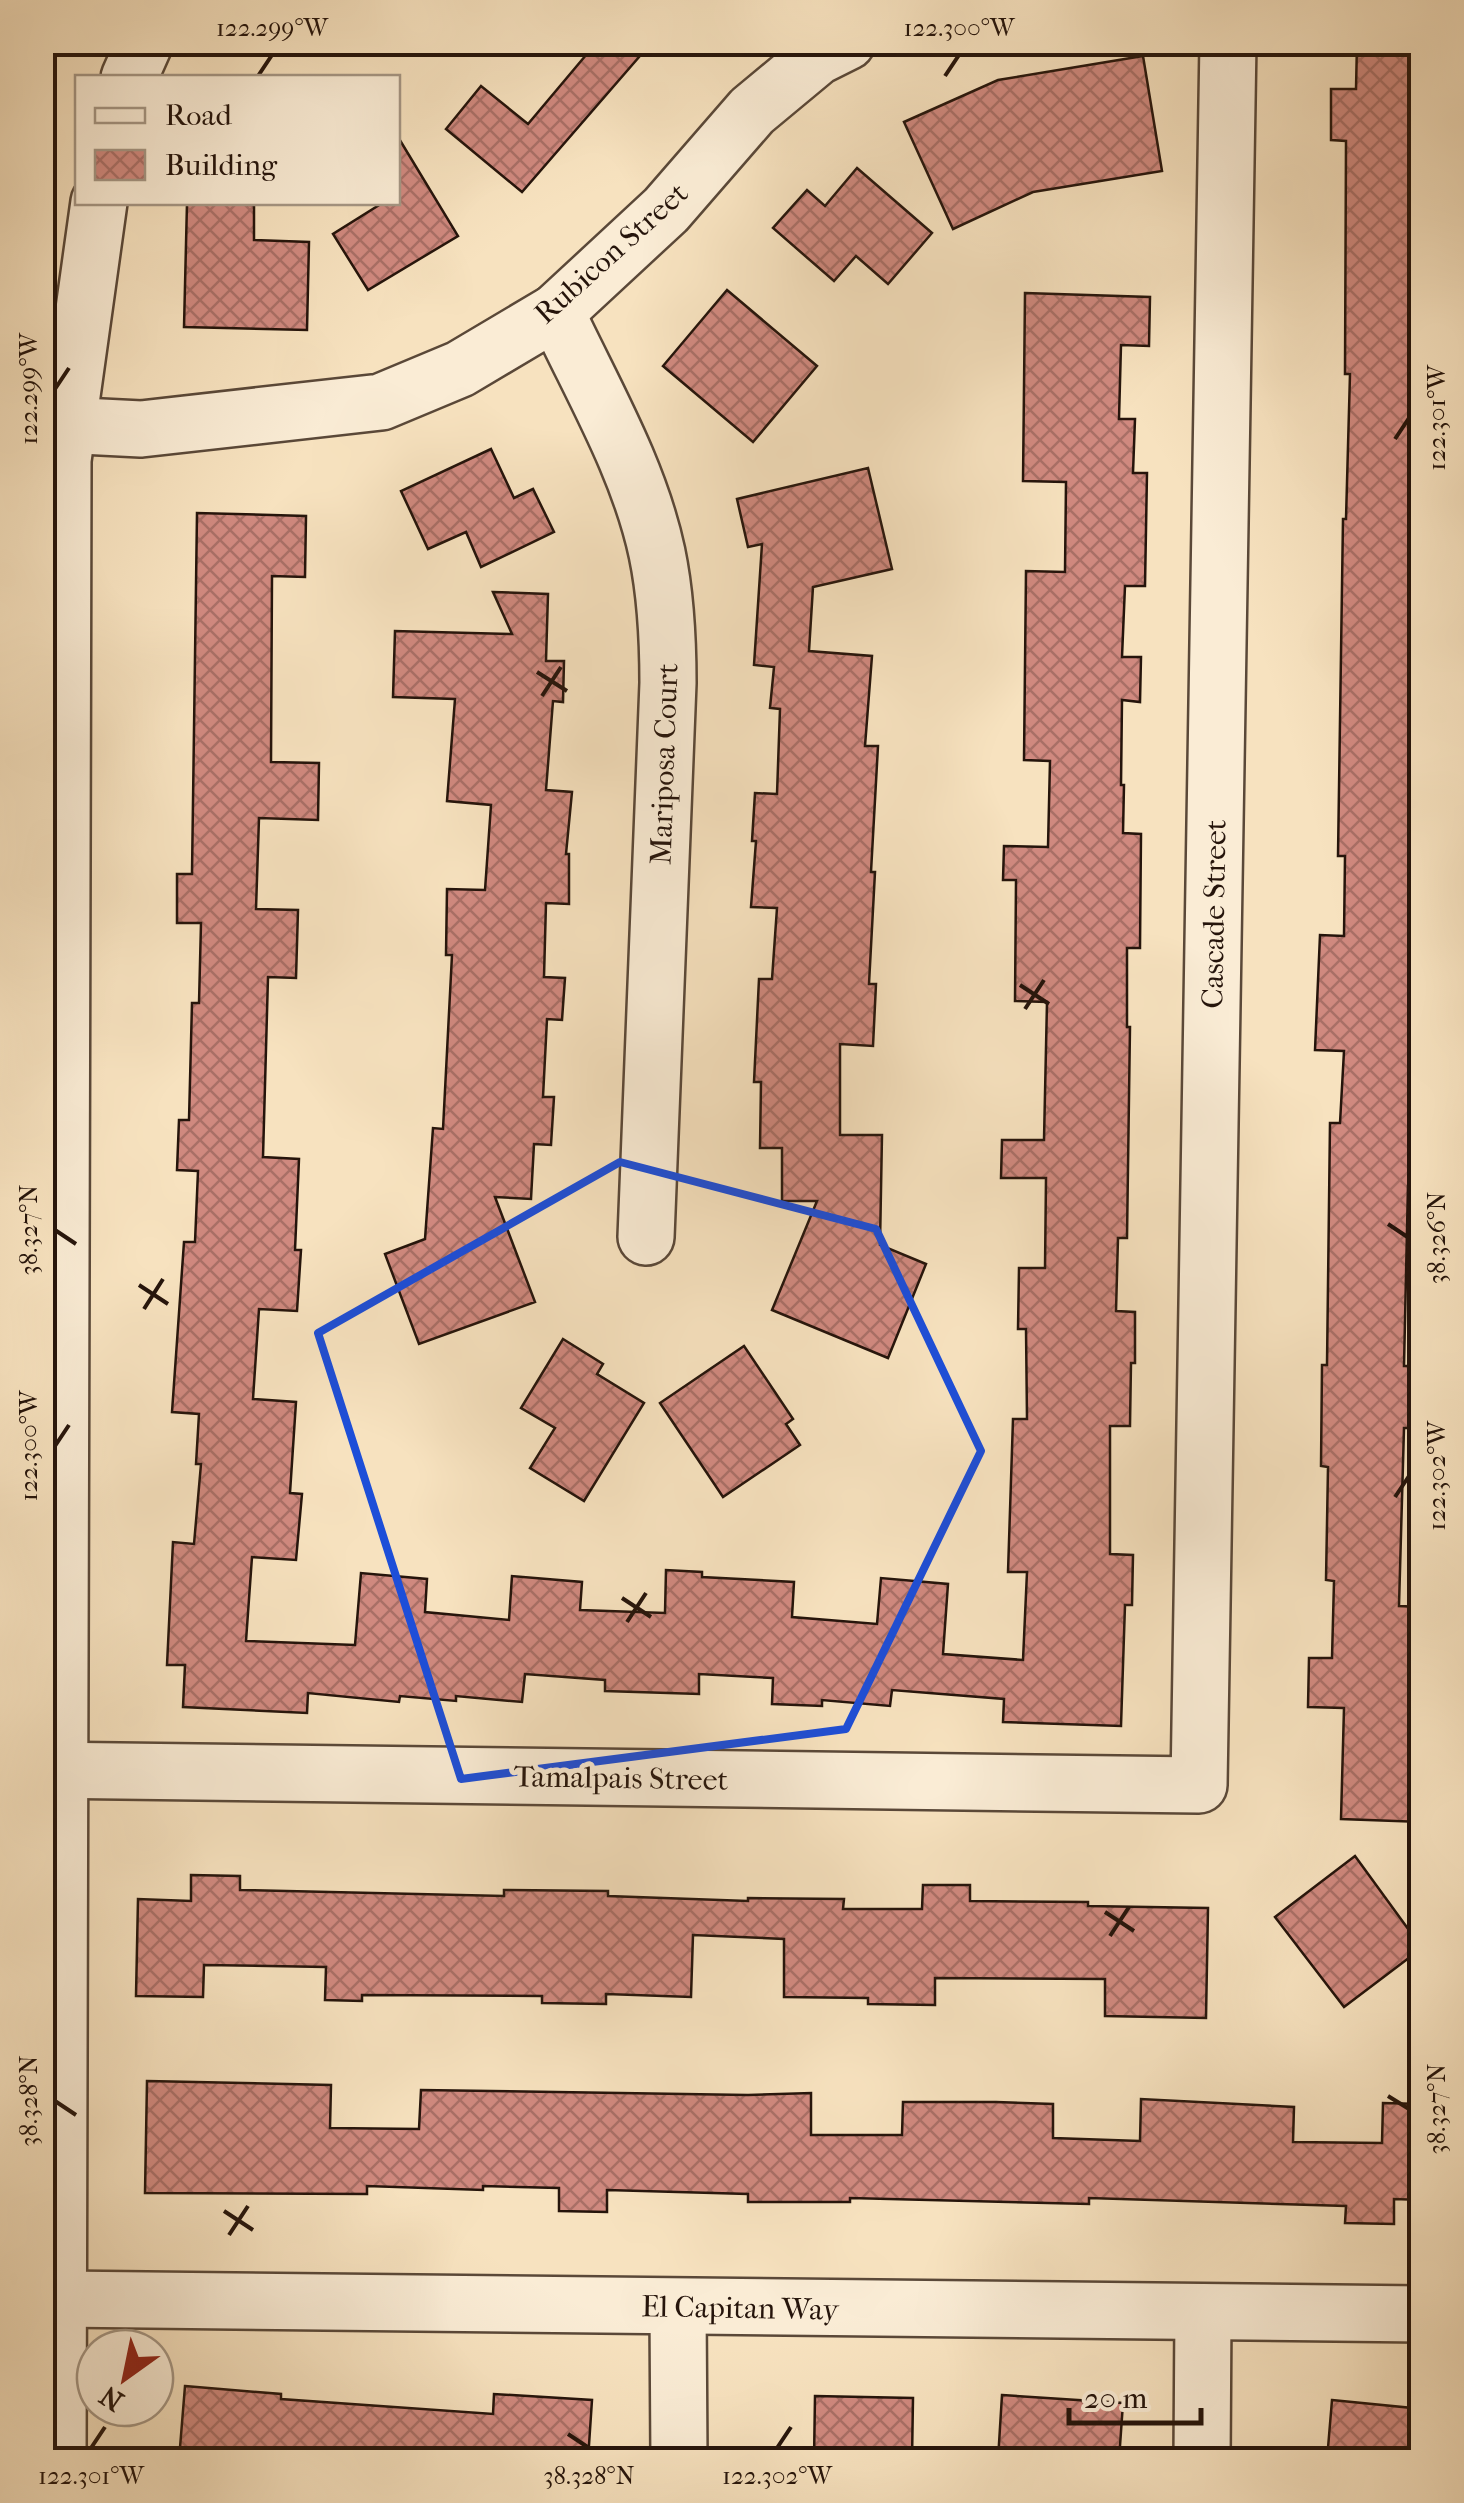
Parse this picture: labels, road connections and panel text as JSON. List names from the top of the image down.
{
  "streets": {
    "street": [
      "Rubicon Street",
      "Mariposa Court",
      "Cascade Street",
      "Tamalpais Street",
      "El Capitan Way"
    ]
  },
  "crossings": [
    ["Rubicon Street", "Mariposa Court"],
    ["Cascade Street", "Tamalpais Street"]
  ],
  "legend": ["Road", "Building"],
  "scale_bar": "20 m",
  "north": "bottom left",
  "coordinates": [
    "122.299°W",
    "122.300°W",
    "122.301°W",
    "38.327°N",
    "38.326°N",
    "122.302°W",
    "38.328°N"
  ]
}
